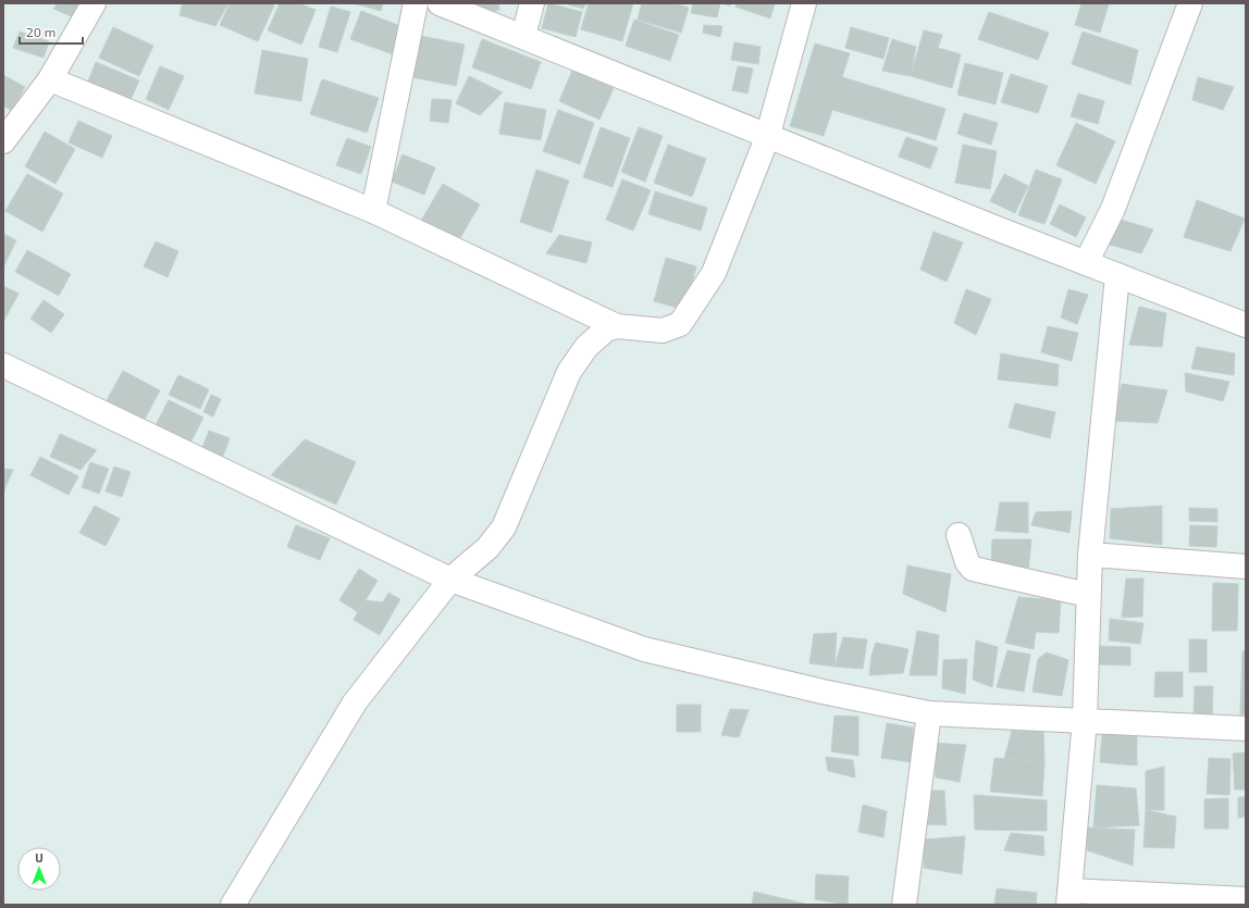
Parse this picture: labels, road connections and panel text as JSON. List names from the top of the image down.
{
  "scale_bar": "20 m",
  "north": "top"
}
